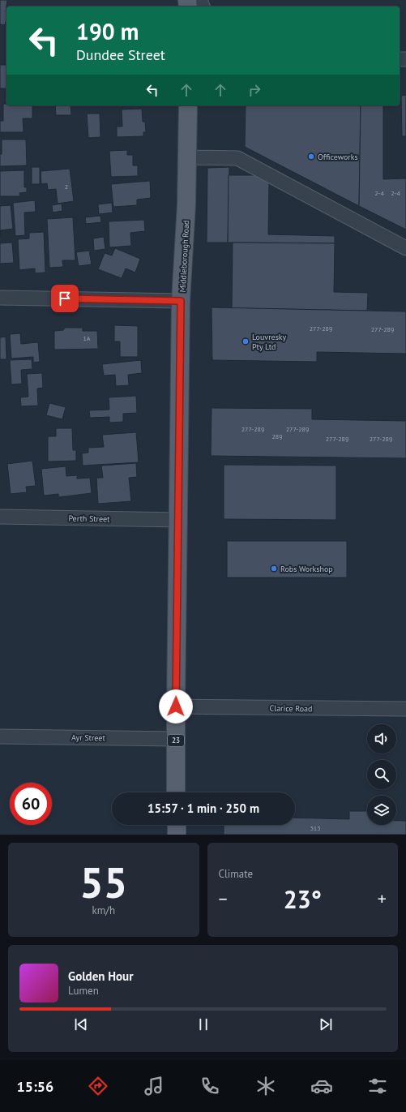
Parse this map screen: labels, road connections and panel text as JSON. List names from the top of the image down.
{
  "streets": {
    "main road": ["Middleborough Road", "23"],
    "street": ["Perth Street", "Clarice Road", "Ayr Street"]
  },
  "crossings": [
    ["Middleborough Road", "Perth Street"],
    ["Middleborough Road", "Clarice Road"],
    ["Middleborough Road", "Ayr Street"]
  ],
  "places": ["Officeworks", "Louvresky Pty Ltd", "Robs Workshop"],
  "house_numbers": [
    "2",
    "2-4",
    "2-4",
    "277-289",
    "277-289",
    "1A",
    "277-289",
    "277-289",
    "289",
    "277-289",
    "277-289",
    "313"
  ],
  "page": {
    "turn": ["190 m", "Dundee Street"],
    "limit": "60",
    "trip": "15:57 · 1 min · 250 m",
    "tile": [
      ["55", "km/h"],
      "Climate"
    ],
    "heat": ["−", "23°", "+"],
    "song": ["Golden Hour", "Lumen"],
    "tabs": "15:56"
  }
}
